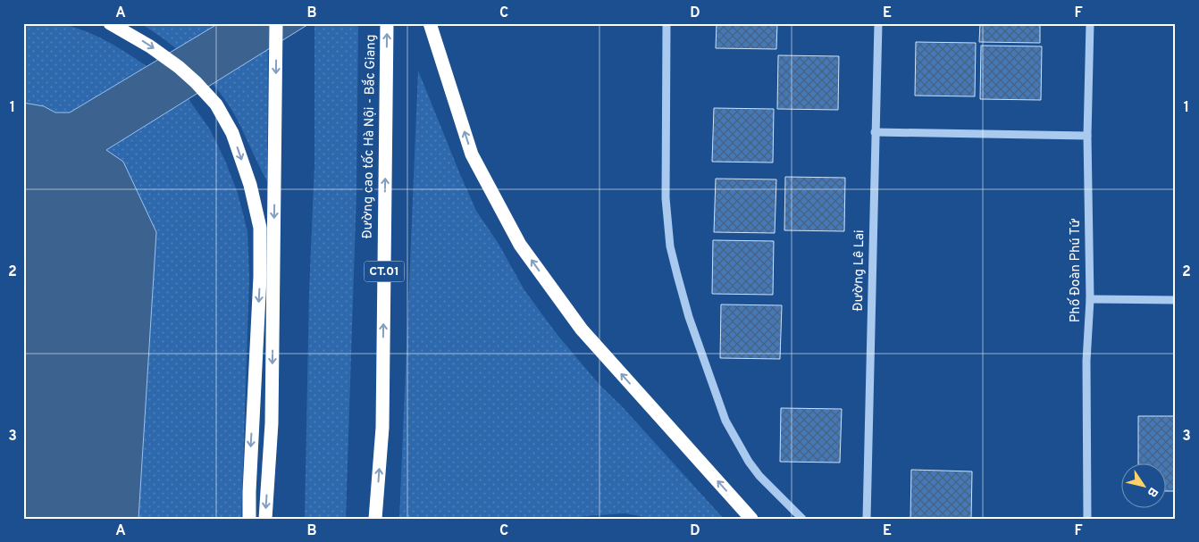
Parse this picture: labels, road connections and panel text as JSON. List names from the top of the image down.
{
  "streets": {
    "highway": ["Đường cao tốc Hà Nội - Bắc Giang", "CT.01"],
    "street": ["Đường Lê Lai", "Phố Đoàn Phú Tứ"]
  },
  "north": "bottom right",
  "grid": {
    "columns": [
      "A",
      "B",
      "C",
      "D",
      "E",
      "F"
    ],
    "rows": ["1", "2", "3"]
  }
}
